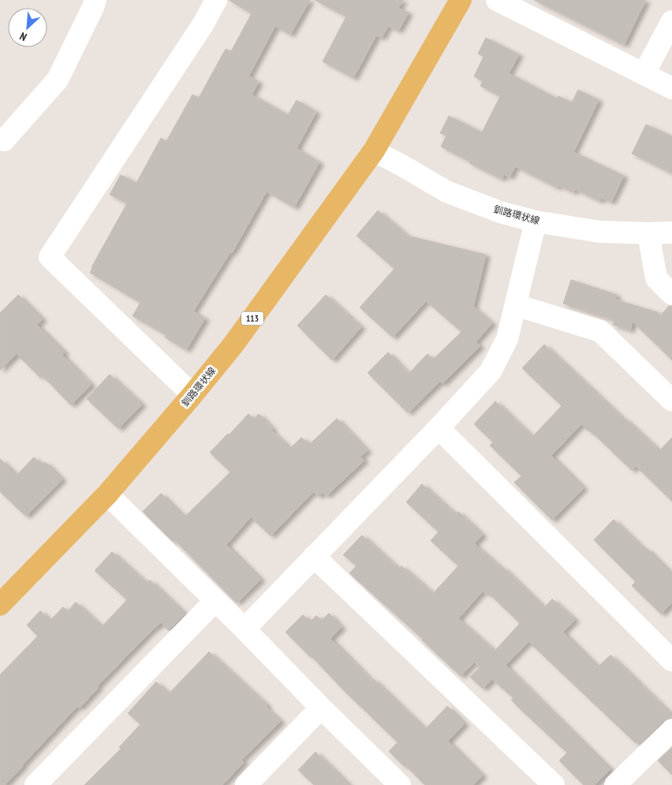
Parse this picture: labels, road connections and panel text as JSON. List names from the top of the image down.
{
  "streets": {
    "main road": ["釧路環状線", "113"]
  },
  "north": "bottom left"
}
